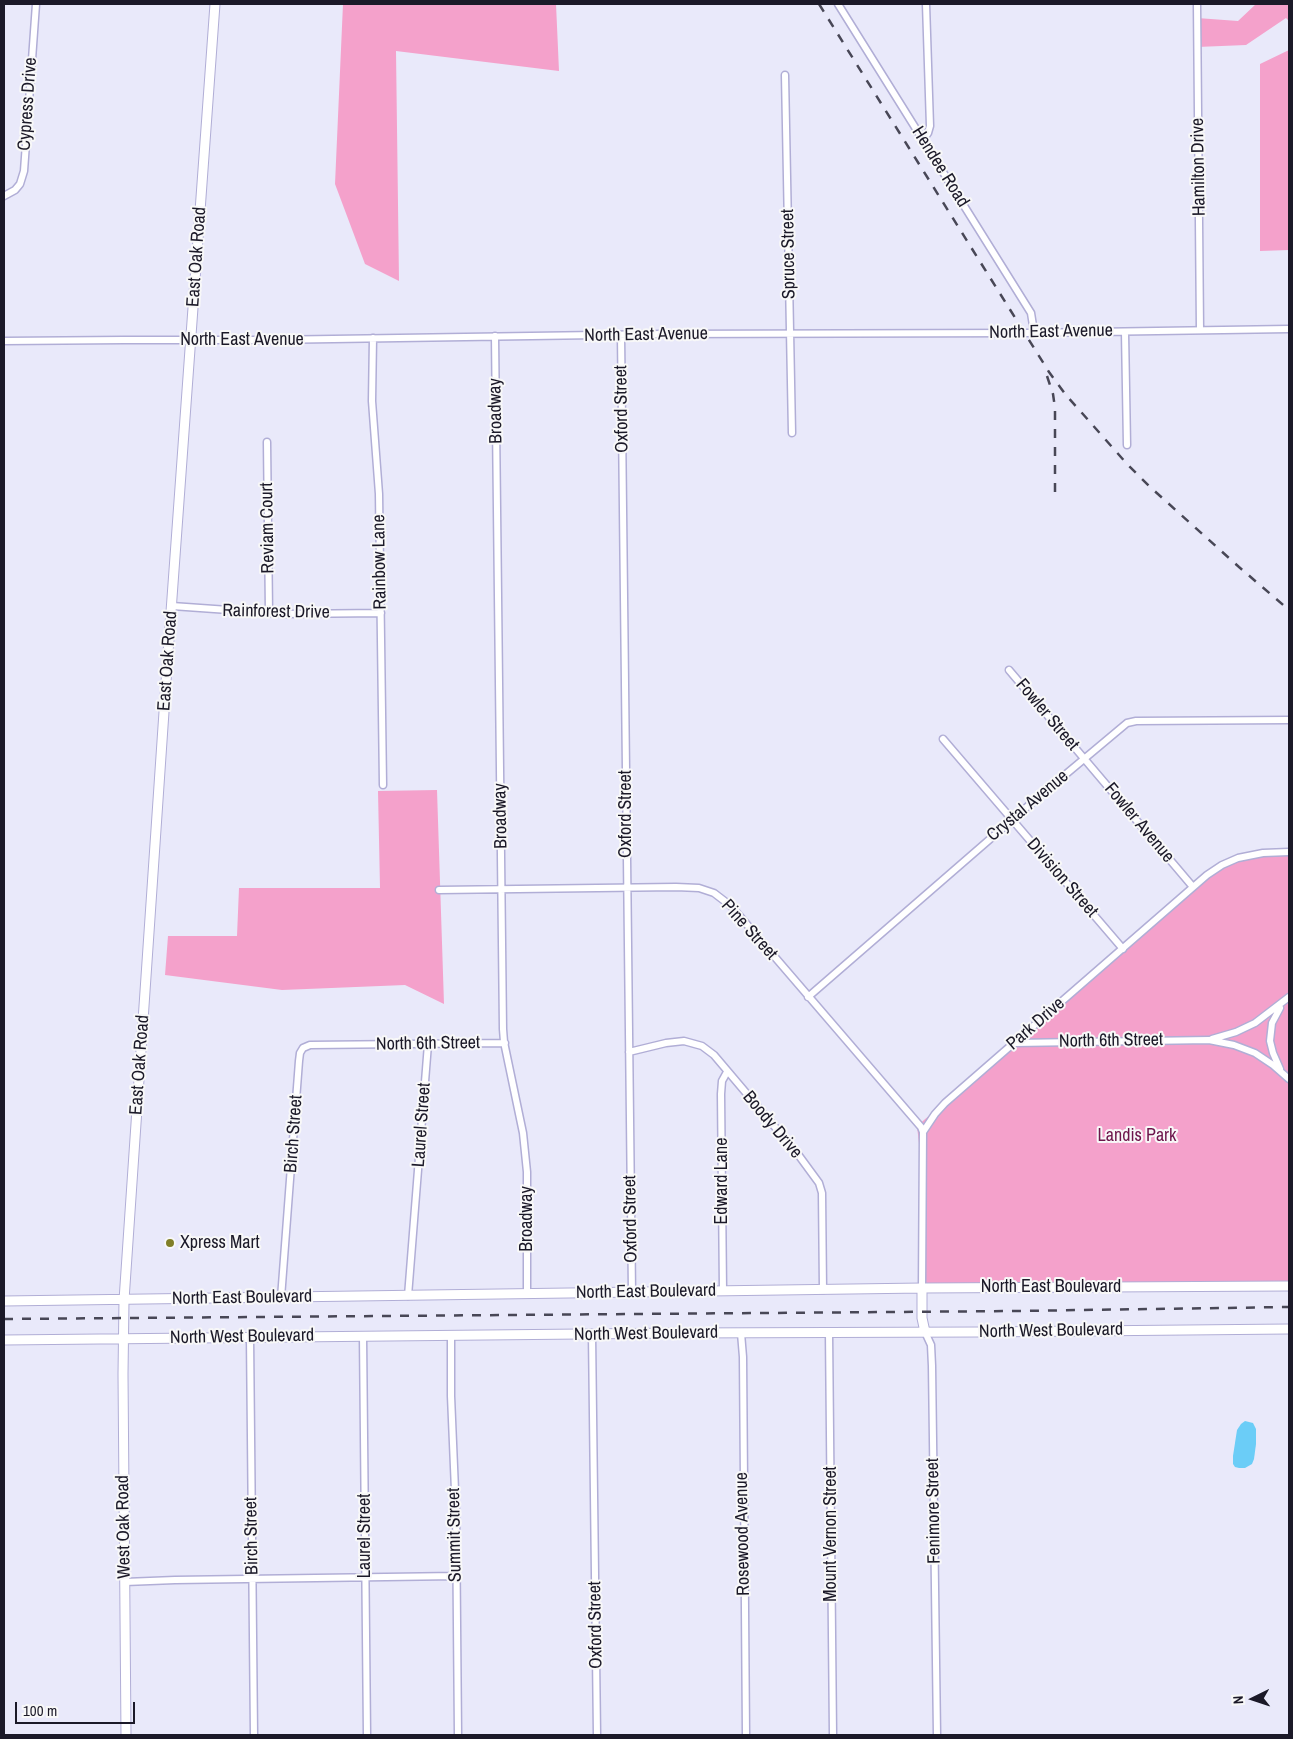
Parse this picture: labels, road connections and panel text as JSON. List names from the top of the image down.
{
  "streets": {
    "main road": [
      "East Oak Road",
      "North East Boulevard",
      "North West Boulevard",
      "Fenimore Street",
      "West Oak Road"
    ],
    "street": [
      "Cypress Drive",
      "Hendee Road",
      "Hamilton Drive",
      "Spruce Street",
      "North East Avenue",
      "Oxford Street",
      "Broadway",
      "Reviam Court",
      "Rainbow Lane",
      "Rainforest Drive",
      "Fowler Street",
      "Crystal Avenue",
      "Fowler Avenue",
      "Division Street",
      "Pine Street",
      "Park Drive",
      "North 6th Street",
      "Laurel Street",
      "Boody Drive",
      "Birch Street",
      "Edward Lane",
      "Rosewood Avenue",
      "Mount Vernon Street",
      "Summit Street"
    ]
  },
  "crossings": [
    ["Hendee Road", "North East Avenue"],
    ["Hamilton Drive", "North East Avenue"],
    ["Spruce Street", "North East Avenue"],
    ["East Oak Road", "North East Avenue"],
    ["East Oak Road", "Rainforest Drive"],
    ["East Oak Road", "North East Boulevard"],
    ["East Oak Road", "West Oak Road"],
    ["North East Avenue", "Oxford Street"],
    ["North East Avenue", "Broadway"],
    ["North East Avenue", "Rainbow Lane"],
    ["Oxford Street", "Pine Street"],
    ["Oxford Street", "Boody Drive"],
    ["Oxford Street", "North East Boulevard"],
    ["Oxford Street", "North West Boulevard"],
    ["Broadway", "Pine Street"],
    ["Broadway", "North 6th Street"],
    ["Broadway", "North East Boulevard"],
    ["Reviam Court", "Rainforest Drive"],
    ["Rainbow Lane", "Rainforest Drive"],
    ["Fowler Street", "Crystal Avenue"],
    ["Fowler Street", "Fowler Avenue"],
    ["Crystal Avenue", "Fowler Avenue"],
    ["Crystal Avenue", "Division Street"],
    ["Crystal Avenue", "Pine Street"],
    ["Fowler Avenue", "Park Drive"],
    ["Division Street", "Park Drive"],
    ["Pine Street", "Park Drive"],
    ["Park Drive", "North 6th Street"],
    ["North 6th Street", "Laurel Street"],
    ["North 6th Street", "Birch Street"],
    ["Laurel Street", "North East Boulevard"],
    ["Laurel Street", "North West Boulevard"],
    ["Boody Drive", "Edward Lane"],
    ["Boody Drive", "North East Boulevard"],
    ["Birch Street", "North East Boulevard"],
    ["Birch Street", "North West Boulevard"],
    ["Edward Lane", "North East Boulevard"],
    ["North East Boulevard", "Fenimore Street"],
    ["North West Boulevard", "Fenimore Street"],
    ["North West Boulevard", "West Oak Road"],
    ["North West Boulevard", "Rosewood Avenue"],
    ["North West Boulevard", "Mount Vernon Street"],
    ["North West Boulevard", "Summit Street"]
  ],
  "parks": ["Landis Park"],
  "places": ["Xpress Mart"],
  "scale_bar": "100 m",
  "north": "left"
}
